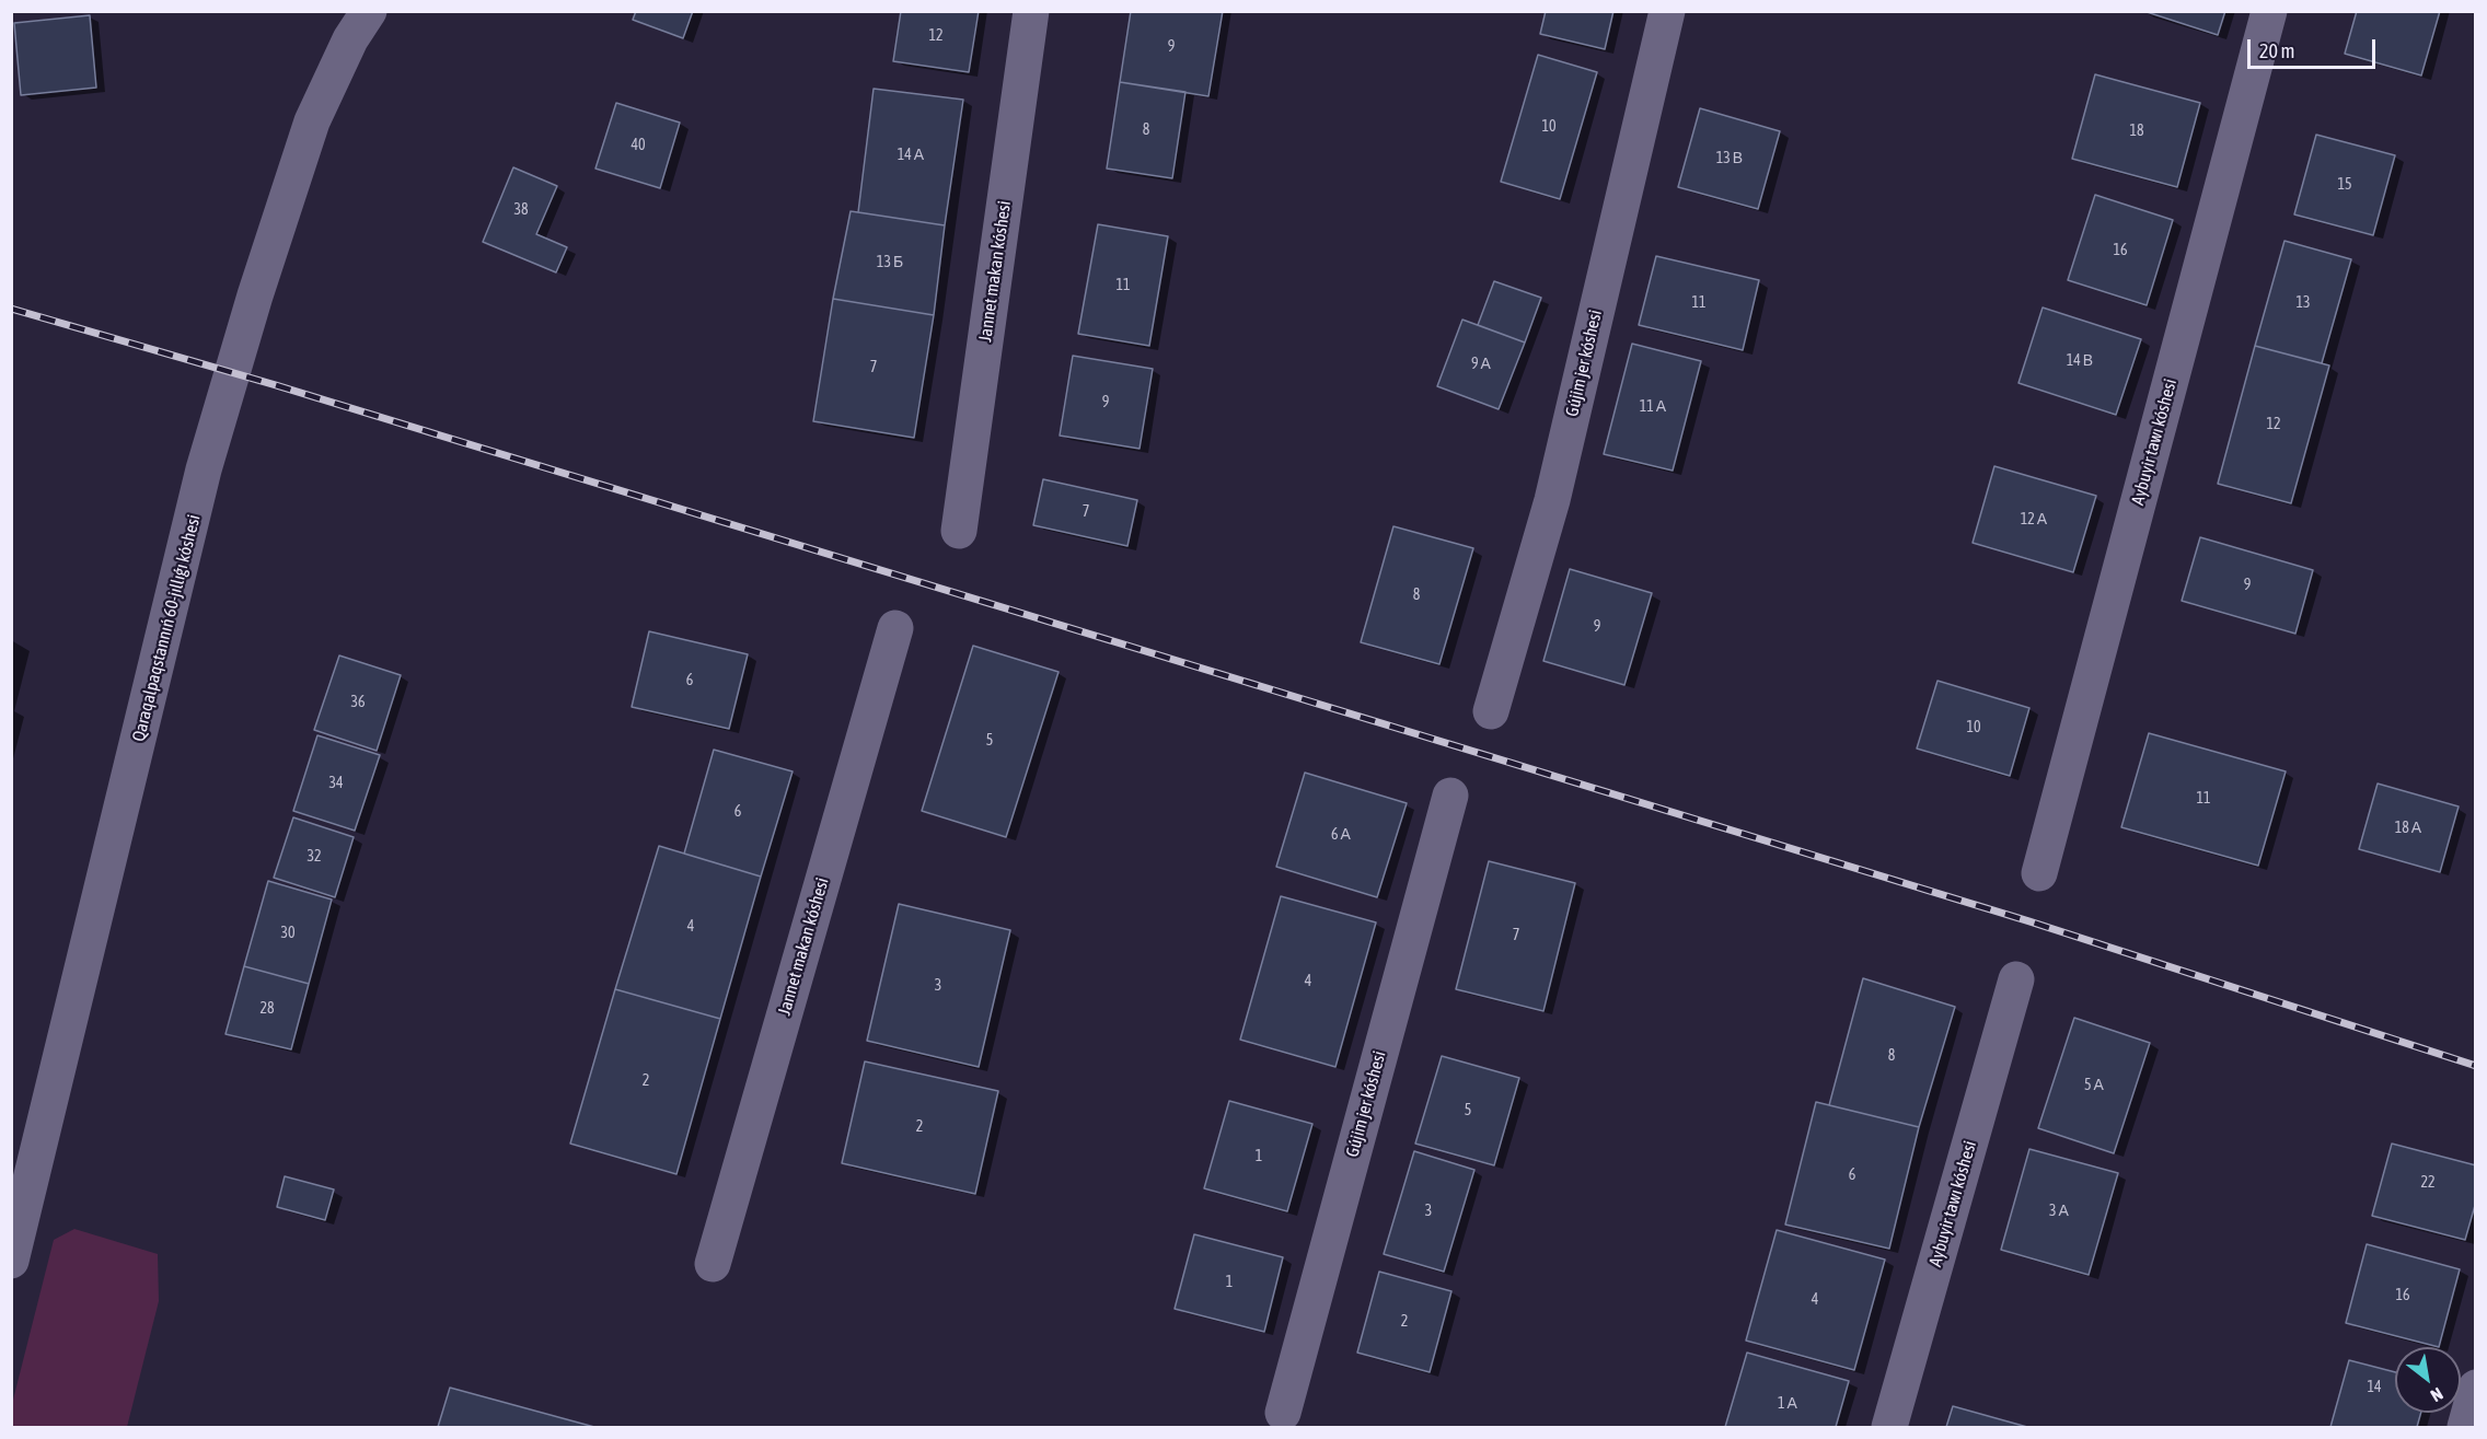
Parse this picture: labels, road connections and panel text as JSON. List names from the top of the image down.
{
  "streets": {
    "street": [
      "Jannet makan kóshesi",
      "Gújim jer kóshesi",
      "Aybuyir tawı kóshesi",
      "Qaraqalpaqstannıń 60-jıllıǵı kóshesi"
    ]
  },
  "house_numbers": [
    "12",
    "9",
    "10",
    "8",
    "18",
    "40",
    "14 А",
    "13 В",
    "15",
    "38",
    "16",
    "13 Б",
    "11",
    "11",
    "13",
    "14 В",
    "9 А",
    "7",
    "9",
    "11 А",
    "12",
    "7",
    "12 А",
    "9",
    "8",
    "9",
    "6",
    "36",
    "10",
    "5",
    "34",
    "11",
    "6",
    "18 А",
    "6 А",
    "32",
    "4",
    "30",
    "7",
    "4",
    "3",
    "28",
    "8",
    "2",
    "5 А",
    "5",
    "2",
    "1",
    "6",
    "22",
    "3",
    "3 А",
    "1",
    "16",
    "4",
    "2",
    "14",
    "1 А"
  ],
  "scale_bar": "20 m",
  "north": "bottom right"
}
